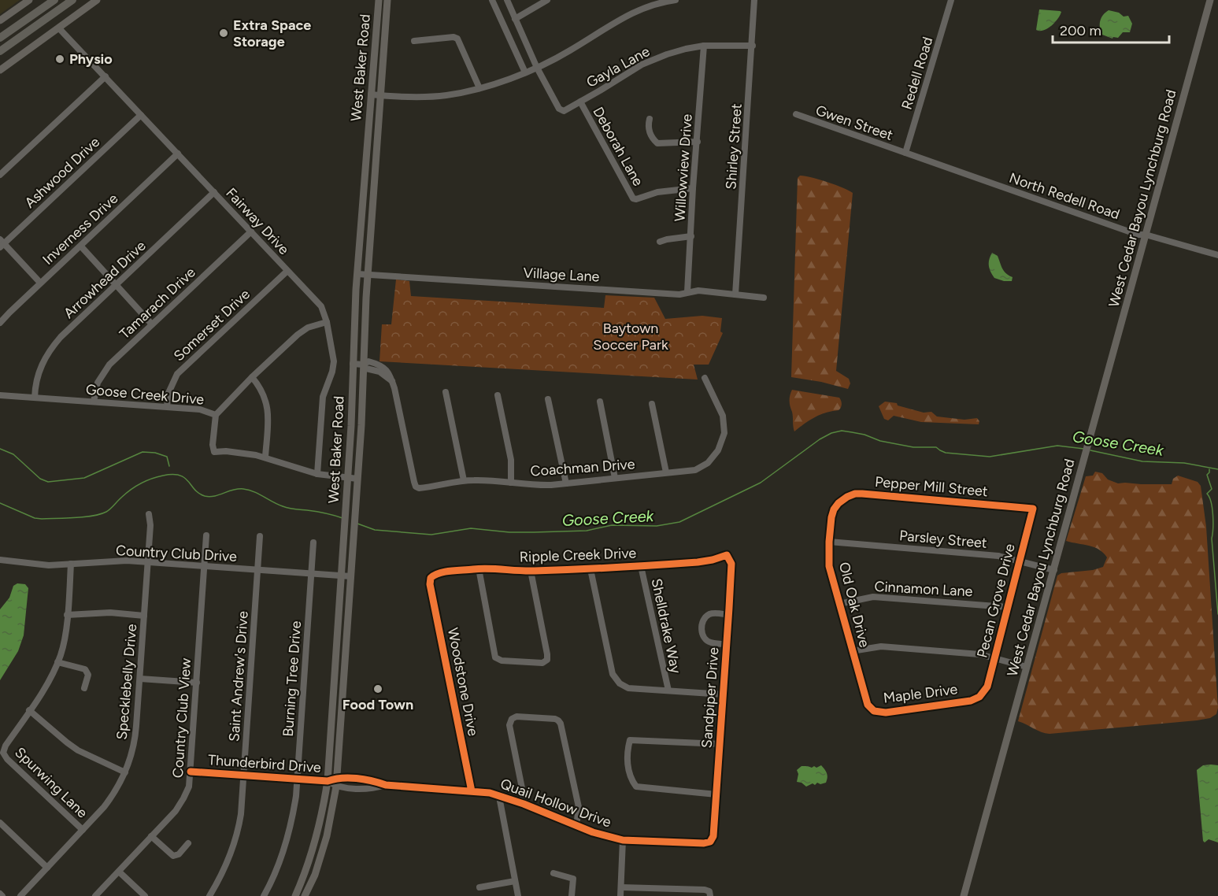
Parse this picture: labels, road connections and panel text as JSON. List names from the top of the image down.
{
  "streets": {
    "main road": ["West Baker Road", "West Cedar Bayou Lynchburg Road"],
    "street": [
      "Gayla Lane",
      "Redell Road",
      "Gwen Street",
      "Deborah Lane",
      "Shirley Street",
      "Willowview Drive",
      "Ashwood Drive",
      "North Redell Road",
      "Fairway Drive",
      "Inverness Drive",
      "Village Lane",
      "Arrowhead Drive",
      "Tamarach Drive",
      "Somerset Drive",
      "Goose Creek Drive",
      "Coachman Drive",
      "Pepper Mill Street",
      "Parsley Street",
      "Country Club Drive",
      "Ripple Creek Drive",
      "Cinnamon Lane",
      "Pecan Grove Drive",
      "Old Oak Drive",
      "Shelldrake Way",
      "Saint Andrew's Drive",
      "Burning Tree Drive",
      "Specklebelly Drive",
      "Woodstone Drive",
      "Maple Drive",
      "Sandpiper Drive",
      "Country Club View",
      "Thunderbird Drive",
      "Spurwing Lane",
      "Quail Hollow Drive"
    ]
  },
  "crossings": [
    ["Gayla Lane", "Deborah Lane"],
    ["Gayla Lane", "Shirley Street"],
    ["Gayla Lane", "Willowview Drive"],
    ["West Baker Road", "Village Lane"],
    ["West Baker Road", "Goose Creek Drive"],
    ["West Baker Road", "Coachman Drive"],
    ["West Baker Road", "Country Club Drive"],
    ["West Baker Road", "Thunderbird Drive"],
    ["West Baker Road", "Quail Hollow Drive"],
    ["Redell Road", "Gwen Street"],
    ["Redell Road", "North Redell Road"],
    ["Gwen Street", "North Redell Road"],
    ["Deborah Lane", "Willowview Drive"],
    ["Shirley Street", "Village Lane"],
    ["Willowview Drive", "Village Lane"],
    ["Ashwood Drive", "Fairway Drive"],
    ["North Redell Road", "West Cedar Bayou Lynchburg Road"],
    ["West Cedar Bayou Lynchburg Road", "Parsley Street"],
    ["Fairway Drive", "Inverness Drive"],
    ["Fairway Drive", "Arrowhead Drive"],
    ["Fairway Drive", "Tamarach Drive"],
    ["Fairway Drive", "Somerset Drive"],
    ["Fairway Drive", "Goose Creek Drive"],
    ["Arrowhead Drive", "Goose Creek Drive"],
    ["Tamarach Drive", "Goose Creek Drive"],
    ["Somerset Drive", "Goose Creek Drive"],
    ["Pepper Mill Street", "Pecan Grove Drive"],
    ["Pepper Mill Street", "Old Oak Drive"],
    ["Parsley Street", "Pecan Grove Drive"],
    ["Parsley Street", "Old Oak Drive"],
    ["Country Club Drive", "Saint Andrew's Drive"],
    ["Country Club Drive", "Burning Tree Drive"],
    ["Country Club Drive", "Specklebelly Drive"],
    ["Country Club Drive", "Country Club View"],
    ["Ripple Creek Drive", "Shelldrake Way"],
    ["Ripple Creek Drive", "Woodstone Drive"],
    ["Ripple Creek Drive", "Sandpiper Drive"],
    ["Cinnamon Lane", "Pecan Grove Drive"],
    ["Cinnamon Lane", "Old Oak Drive"],
    ["Pecan Grove Drive", "Maple Drive"],
    ["Old Oak Drive", "Maple Drive"],
    ["Saint Andrew's Drive", "Thunderbird Drive"],
    ["Burning Tree Drive", "Thunderbird Drive"],
    ["Specklebelly Drive", "Spurwing Lane"],
    ["Woodstone Drive", "Quail Hollow Drive"],
    ["Sandpiper Drive", "Quail Hollow Drive"],
    ["Country Club View", "Thunderbird Drive"],
    ["Thunderbird Drive", "Quail Hollow Drive"]
  ],
  "water": ["Goose Creek"],
  "parks": ["Baytown Soccer Park"],
  "places": ["Extra Space Storage", "Physio", "Food Town"],
  "scale_bar": "200 m"
}
